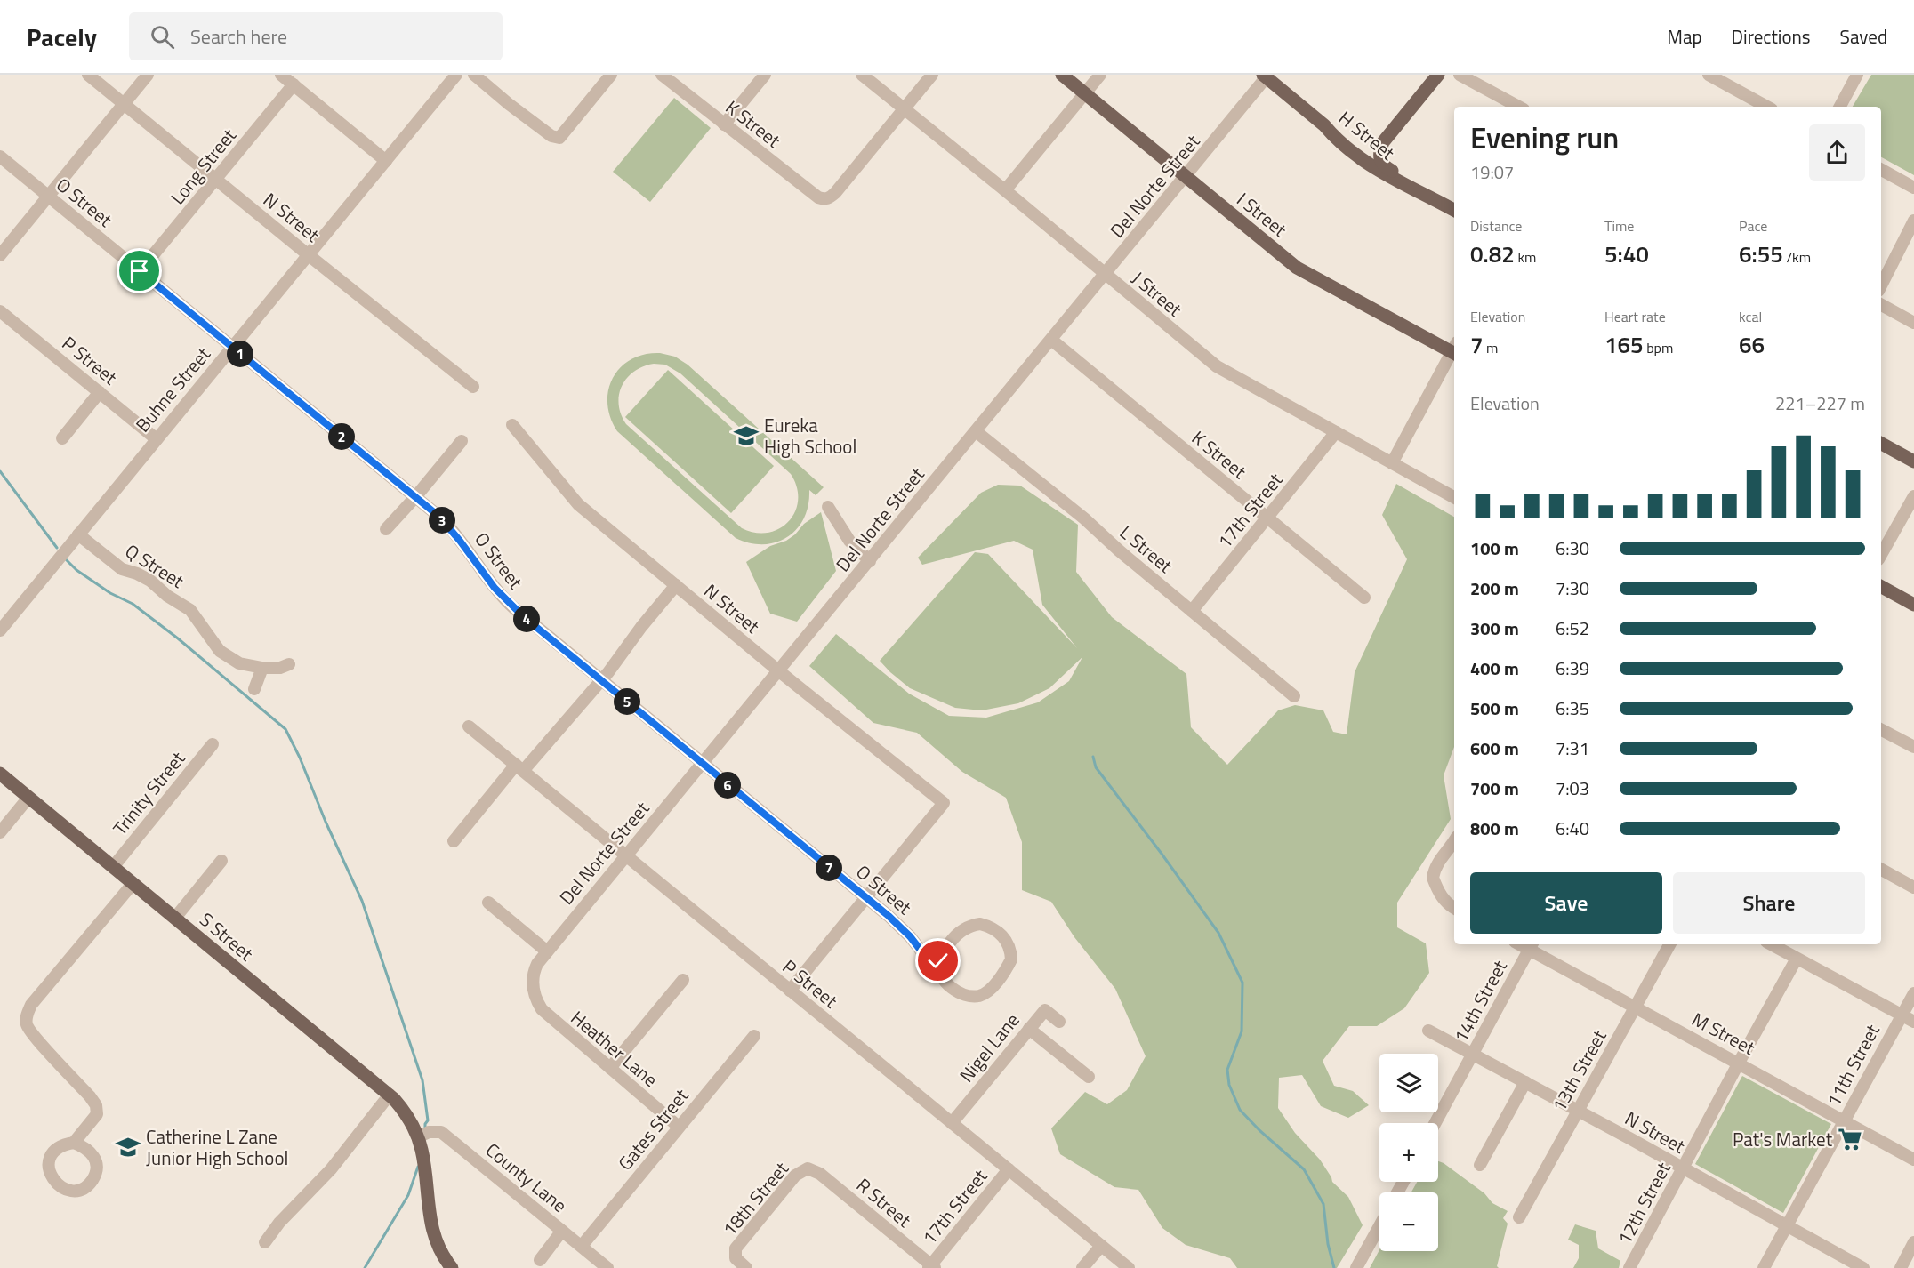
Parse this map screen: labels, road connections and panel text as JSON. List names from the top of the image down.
{
  "streets": {
    "main road": ["H Street", "I Street", "S Street"],
    "street": [
      "K Street",
      "Long Street",
      "Del Norte Street",
      "O Street",
      "N Street",
      "J Street",
      "P Street",
      "Buhne Street",
      "17th Street",
      "L Street",
      "Q Street",
      "Trinity Street",
      "14th Street",
      "M Street",
      "Nigel Lane",
      "Heather Lane",
      "11th Street",
      "13th Street",
      "Gates Street",
      "County Lane",
      "18th Street",
      "R Street",
      "12th Street"
    ]
  },
  "crossings": [
    ["K Street", "Del Norte Street"],
    ["K Street", "J Street"],
    ["K Street", "17th Street"],
    ["H Street", "Del Norte Street"],
    ["Long Street", "O Street"],
    ["Long Street", "N Street"],
    ["Del Norte Street", "O Street"],
    ["Del Norte Street", "I Street"],
    ["Del Norte Street", "N Street"],
    ["Del Norte Street", "J Street"],
    ["Del Norte Street", "P Street"],
    ["Del Norte Street", "L Street"],
    ["Del Norte Street", "Heather Lane"],
    ["O Street", "N Street"],
    ["O Street", "Buhne Street"],
    ["N Street", "Buhne Street"],
    ["N Street", "14th Street"],
    ["N Street", "11th Street"],
    ["N Street", "13th Street"],
    ["N Street", "12th Street"],
    ["J Street", "17th Street"],
    ["P Street", "Buhne Street"],
    ["P Street", "17th Street"],
    ["P Street", "Nigel Lane"],
    ["Buhne Street", "Q Street"],
    ["17th Street", "L Street"],
    ["17th Street", "R Street"],
    ["Trinity Street", "S Street"],
    ["S Street", "County Lane"],
    ["14th Street", "M Street"],
    ["M Street", "11th Street"],
    ["M Street", "13th Street"],
    ["M Street", "12th Street"],
    ["Heather Lane", "Gates Street"],
    ["Gates Street", "County Lane"],
    ["18th Street", "R Street"]
  ],
  "places": {
    "school or university": ["Eureka High School", "Catherine L Zane Junior High School"],
    "supermarket": ["Pat's Market"]
  },
  "page": {
    "header": "Pacely",
    "search": "Search here",
    "nav": ["Map", "Directions", "Saved"],
    "heading": ["Evening run", "19:07"],
    "stats": [
      ["Distance", "0.82 km"],
      ["Time", "5:40"],
      ["Pace", "6:55 /km"],
      ["Elevation", "7 m"],
      ["Heart rate", "165 bpm"],
      ["kcal", "66"]
    ],
    "pins": [
      "1",
      "2",
      "3",
      "4",
      "5",
      "6",
      "7"
    ],
    "chart": ["Elevation", "221–227 m"],
    "list": [
      {
        "name": "100 m",
        "note": "6:30"
      },
      {
        "name": "200 m",
        "note": "7:30"
      },
      {
        "name": "300 m",
        "note": "6:52"
      },
      {
        "name": "400 m",
        "note": "6:39"
      },
      {
        "name": "500 m",
        "note": "6:35"
      },
      {
        "name": "600 m",
        "note": "7:31"
      },
      {
        "name": "700 m",
        "note": "7:03"
      },
      {
        "name": "800 m",
        "note": "6:40"
      }
    ],
    "buttons": ["Save", "Share"],
    "map_buttons": ["+", "−"]
  }
}
